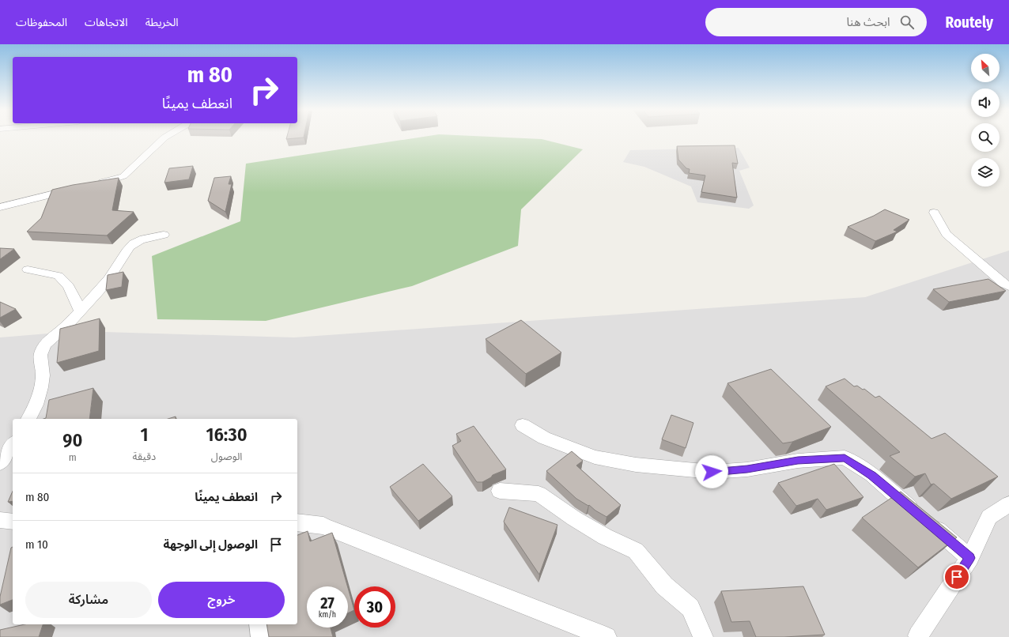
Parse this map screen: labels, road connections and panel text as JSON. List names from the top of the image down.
{
  "north": "top left",
  "page": {
    "header": "Routely",
    "search": "ابحث هنا",
    "nav": ["الخريطة", "الاتجاهات", "المحفوظات"],
    "turn": ["80 m", "انعطف يمينًا"],
    "eta": [
      "16:30",
      "الوصول",
      "1",
      "دقيقة",
      "90",
      "m"
    ],
    "list": [
      {
        "name": "انعطف يمينًا",
        "value": "80 m"
      },
      {
        "name": "الوصول إلى الوجهة",
        "value": "10 m"
      }
    ],
    "buttons": ["خروج", "مشاركة"],
    "speed": "27 km/h",
    "limit": "30"
  }
}
